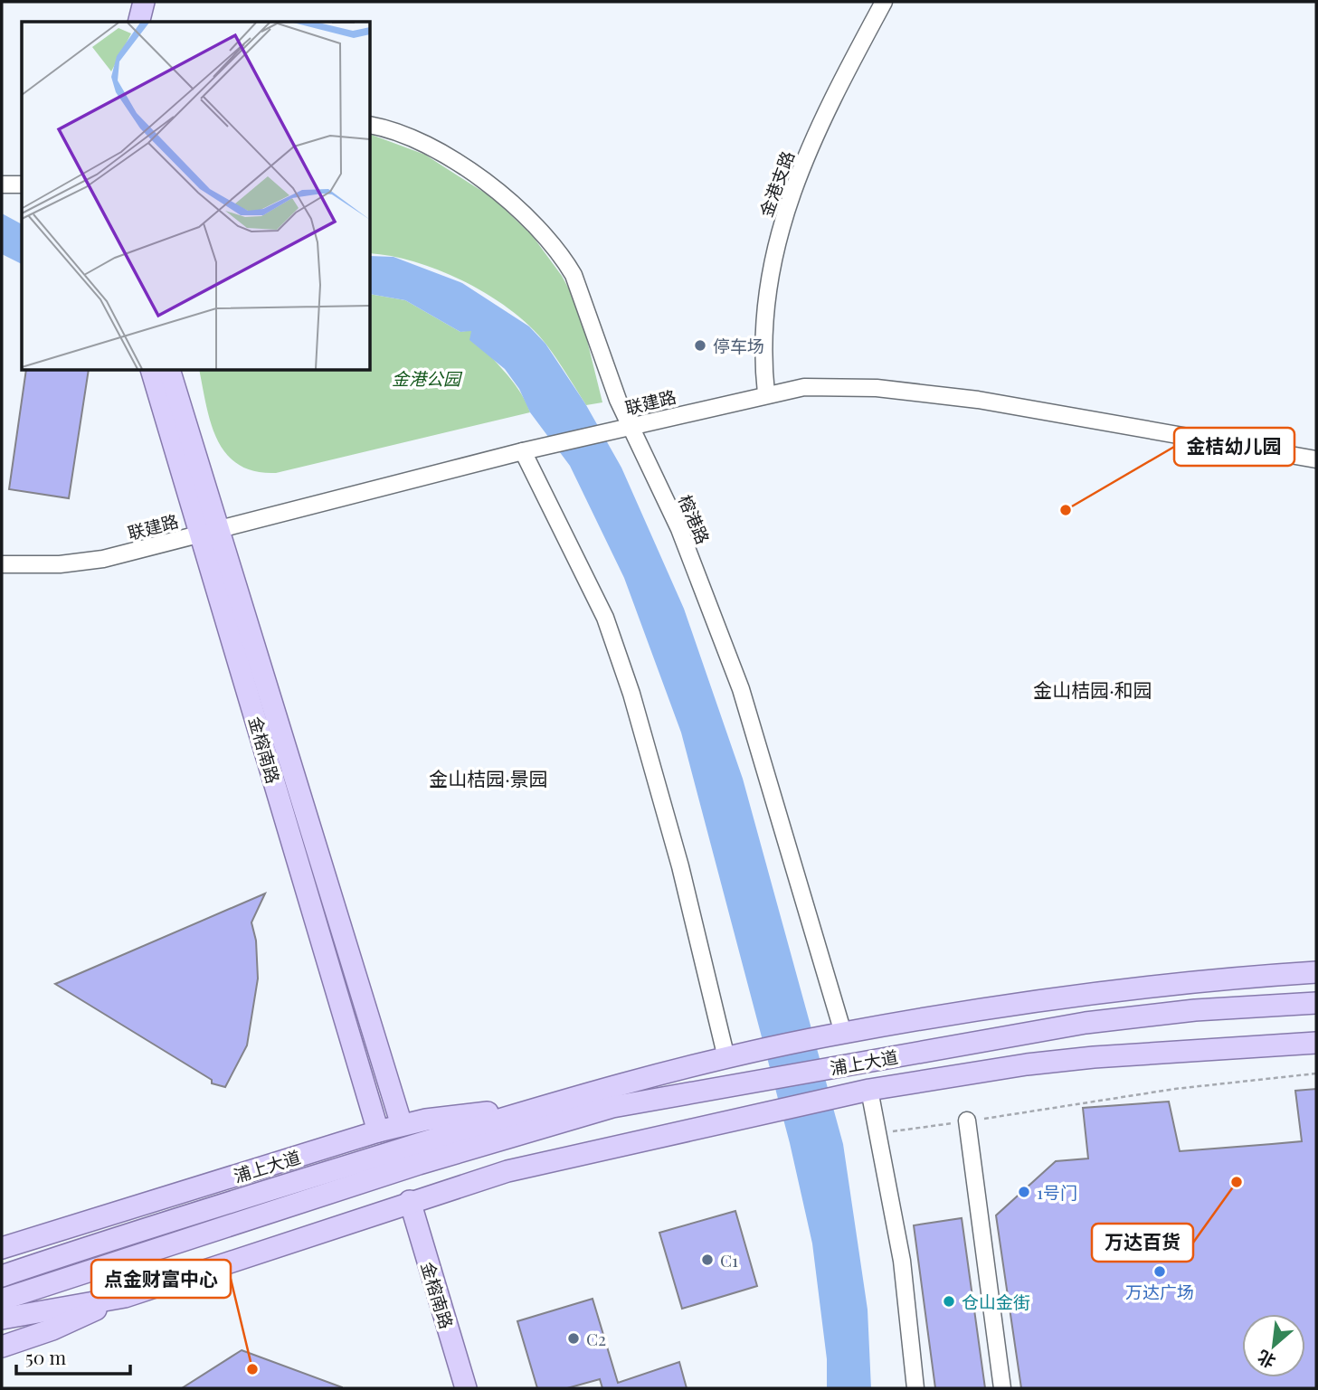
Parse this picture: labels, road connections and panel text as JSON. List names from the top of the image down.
{
  "streets": {
    "main road": ["金榕南路", "浦上大道"],
    "street": ["金港支路", "联建路", "榕港路"]
  },
  "crossings": [
    ["金港支路", "联建路"],
    ["联建路", "榕港路"],
    ["联建路", "金榕南路"],
    ["榕港路", "浦上大道"],
    ["金榕南路", "浦上大道"]
  ],
  "districts": ["金山桔园·和园", "金山桔园·景园"],
  "parks": ["金港公园"],
  "places": [
    "停车场",
    "金桔幼儿园",
    "万达百货",
    "1号门",
    "C1",
    "万达广场",
    "仓山金街",
    "C2",
    "点金财富中心"
  ],
  "scale_bar": "50 m",
  "north": "bottom left"
}
